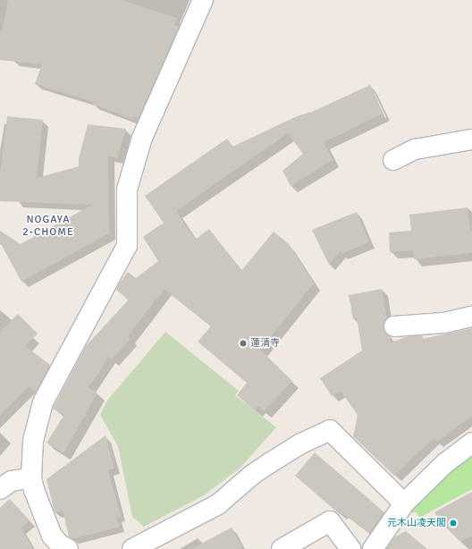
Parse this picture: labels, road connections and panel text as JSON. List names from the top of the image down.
{
  "districts": ["NOGAYA 2-CHOME"],
  "places": ["蓮清寺", "元木山凌天閣"]
}
